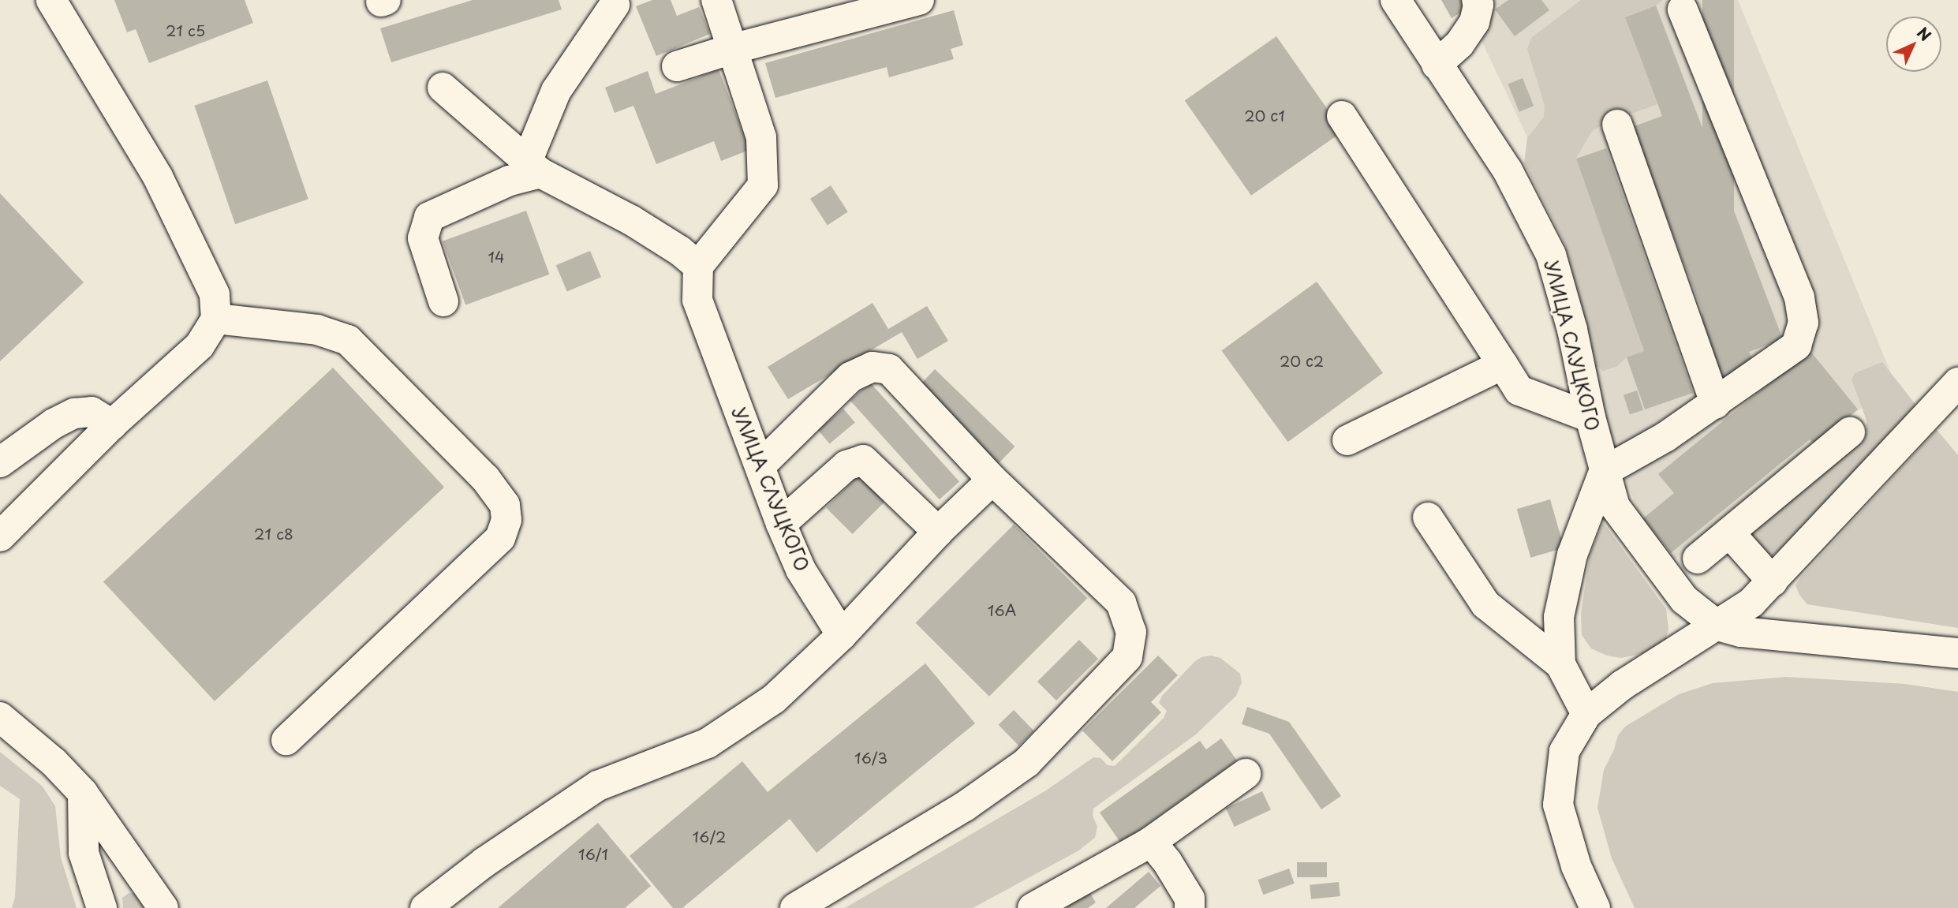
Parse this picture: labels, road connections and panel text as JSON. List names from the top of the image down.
{
  "streets": {
    "street": ["УЛИЦА СЛУЦКОГО"]
  },
  "house_numbers": [
    "21 с5",
    "20 с1",
    "14",
    "20 с2",
    "21 с8",
    "16А",
    "16/3",
    "16/2",
    "16/1"
  ],
  "north": "top right"
}
